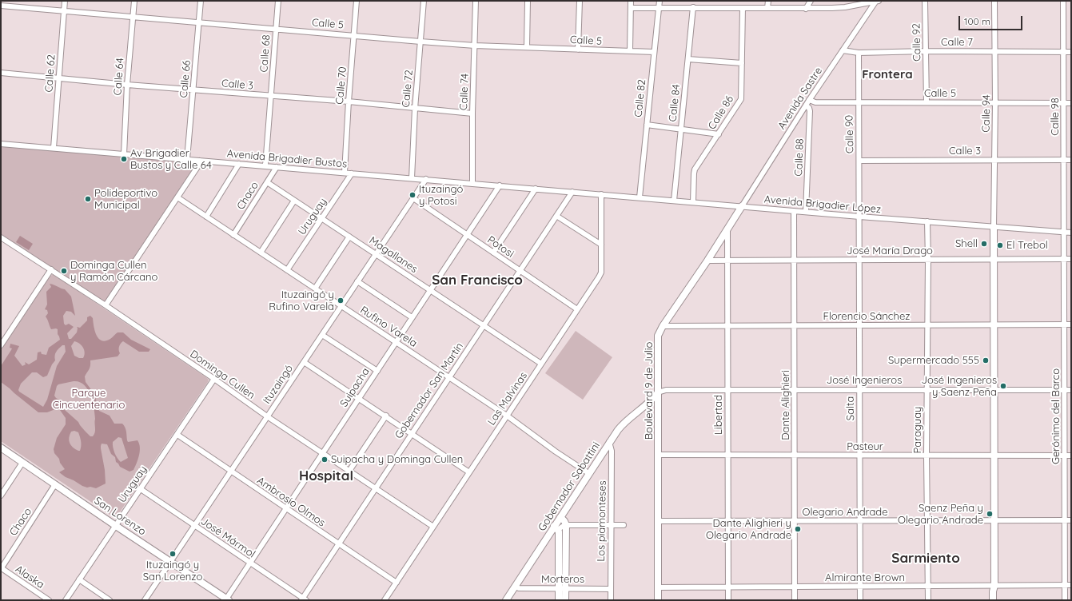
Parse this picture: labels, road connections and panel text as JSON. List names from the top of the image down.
{
  "streets": {
    "main road": ["Boulevard 9 de Julio", "Gobernador Sabattini", "San Lorenzo"],
    "street": [
      "Calle 5",
      "Calle 92",
      "Calle 7",
      "Calle 68",
      "Calle 62",
      "Calle 64",
      "Calle 66",
      "Calle 3",
      "Calle 70",
      "Calle 72",
      "Calle 74",
      "Calle 82",
      "Avenida Sastre",
      "Calle 84",
      "Calle 86",
      "Calle 94",
      "Calle 98",
      "Calle 90",
      "Calle 88",
      "Avenida Brigadier Bustos",
      "Chaco",
      "Avenida Brigadier López",
      "Uruguay",
      "Potosi",
      "José María Drago",
      "Magallanes",
      "Florencio Sánchez",
      "Rufino Varela",
      "Dominga Cullen",
      "José Ingenieros",
      "Ituzaingó",
      "Suipacha",
      "Gobernador San Martín",
      "Las Malvinas",
      "Dante Alighieri",
      "Salta",
      "Libertad",
      "Gerónimo del Barco",
      "Paraguay",
      "Pasteur",
      "Ambrosio Olmos",
      "Olegario Andrade",
      "Los piamonteses",
      "José Mármol",
      "Alaska",
      "Almirante Brown",
      "Morteros"
    ]
  },
  "crossings": [
    ["Calle 5", "Calle 92"],
    ["Calle 5", "Calle 68"],
    ["Calle 5", "Calle 62"],
    ["Calle 5", "Calle 64"],
    ["Calle 5", "Calle 66"],
    ["Calle 5", "Calle 70"],
    ["Calle 5", "Calle 72"],
    ["Calle 5", "Calle 74"],
    ["Calle 5", "Calle 82"],
    ["Calle 5", "Avenida Sastre"],
    ["Calle 5", "Calle 94"],
    ["Calle 5", "Calle 98"],
    ["Calle 5", "Calle 90"],
    ["Calle 92", "Calle 7"],
    ["Calle 7", "Avenida Sastre"],
    ["Calle 7", "Calle 94"],
    ["Calle 7", "Calle 98"],
    ["Calle 7", "Calle 90"],
    ["Calle 68", "Calle 3"],
    ["Calle 68", "Avenida Brigadier Bustos"],
    ["Calle 62", "Calle 3"],
    ["Calle 62", "Avenida Brigadier Bustos"],
    ["Calle 64", "Calle 3"],
    ["Calle 64", "Avenida Brigadier Bustos"],
    ["Calle 66", "Calle 3"],
    ["Calle 66", "Avenida Brigadier Bustos"],
    ["Calle 3", "Calle 70"],
    ["Calle 3", "Calle 72"],
    ["Calle 3", "Calle 74"],
    ["Calle 3", "Calle 94"],
    ["Calle 3", "Calle 98"],
    ["Calle 3", "Calle 90"],
    ["Calle 70", "Avenida Brigadier Bustos"],
    ["Calle 72", "Avenida Brigadier Bustos"],
    ["Calle 74", "Avenida Brigadier Bustos"],
    ["Calle 82", "Avenida Brigadier López"],
    ["Avenida Sastre", "Calle 88"],
    ["Avenida Sastre", "Avenida Brigadier López"],
    ["Avenida Sastre", "Boulevard 9 de Julio"],
    ["Calle 84", "Avenida Brigadier López"],
    ["Calle 86", "Avenida Brigadier López"],
    ["Calle 94", "Avenida Brigadier López"],
    ["Calle 98", "Avenida Brigadier López"],
    ["Calle 98", "Gerónimo del Barco"],
    ["Calle 90", "Avenida Brigadier López"],
    ["Calle 90", "Salta"],
    ["Calle 88", "Avenida Brigadier López"],
    ["Avenida Brigadier Bustos", "Chaco"],
    ["Avenida Brigadier Bustos", "Avenida Brigadier López"],
    ["Avenida Brigadier Bustos", "Uruguay"],
    ["Avenida Brigadier Bustos", "Ituzaingó"],
    ["Avenida Brigadier Bustos", "Suipacha"],
    ["Avenida Brigadier Bustos", "Gobernador San Martín"],
    ["Chaco", "Magallanes"],
    ["Chaco", "Rufino Varela"],
    ["Chaco", "San Lorenzo"],
    ["Chaco", "Alaska"],
    ["Avenida Brigadier López", "Gobernador San Martín"],
    ["Avenida Brigadier López", "Boulevard 9 de Julio"],
    ["Avenida Brigadier López", "Las Malvinas"],
    ["Avenida Brigadier López", "Dante Alighieri"],
    ["Avenida Brigadier López", "Salta"],
    ["Avenida Brigadier López", "Gerónimo del Barco"],
    ["Avenida Brigadier López", "Paraguay"],
    ["Uruguay", "Magallanes"],
    ["Uruguay", "Rufino Varela"],
    ["Uruguay", "Dominga Cullen"],
    ["Uruguay", "Ambrosio Olmos"],
    ["Uruguay", "San Lorenzo"],
    ["Uruguay", "José Mármol"],
    ["Potosi", "Ituzaingó"],
    ["Potosi", "Suipacha"],
    ["Potosi", "Gobernador San Martín"],
    ["Potosi", "Las Malvinas"],
    ["José María Drago", "Boulevard 9 de Julio"],
    ["José María Drago", "Dante Alighieri"],
    ["José María Drago", "Salta"],
    ["José María Drago", "Libertad"],
    ["José María Drago", "Gerónimo del Barco"],
    ["José María Drago", "Paraguay"],
    ["Magallanes", "Ituzaingó"],
    ["Magallanes", "Suipacha"],
    ["Magallanes", "Gobernador San Martín"],
    ["Magallanes", "Las Malvinas"],
    ["Florencio Sánchez", "Boulevard 9 de Julio"],
    ["Florencio Sánchez", "Dante Alighieri"],
    ["Florencio Sánchez", "Salta"],
    ["Florencio Sánchez", "Libertad"],
    ["Florencio Sánchez", "Gerónimo del Barco"],
    ["Florencio Sánchez", "Paraguay"],
    ["Rufino Varela", "Ituzaingó"],
    ["Rufino Varela", "Suipacha"],
    ["Rufino Varela", "Gobernador San Martín"],
    ["Rufino Varela", "Las Malvinas"],
    ["Rufino Varela", "Gobernador Sabattini"],
    ["Dominga Cullen", "Ituzaingó"],
    ["Dominga Cullen", "Suipacha"],
    ["Dominga Cullen", "Gobernador San Martín"],
    ["Dominga Cullen", "Las Malvinas"],
    ["José Ingenieros", "Boulevard 9 de Julio"],
    ["José Ingenieros", "Dante Alighieri"],
    ["José Ingenieros", "Salta"],
    ["José Ingenieros", "Libertad"],
    ["José Ingenieros", "Gerónimo del Barco"],
    ["José Ingenieros", "Paraguay"],
    ["José Ingenieros", "Gobernador Sabattini"],
    ["Ituzaingó", "Ambrosio Olmos"],
    ["Ituzaingó", "San Lorenzo"],
    ["Ituzaingó", "José Mármol"],
    ["Suipacha", "Ambrosio Olmos"],
    ["Suipacha", "San Lorenzo"],
    ["Suipacha", "José Mármol"],
    ["Gobernador San Martín", "Ambrosio Olmos"],
    ["Gobernador San Martín", "José Mármol"],
    ["Boulevard 9 de Julio", "Libertad"],
    ["Boulevard 9 de Julio", "Pasteur"],
    ["Boulevard 9 de Julio", "Gobernador Sabattini"],
    ["Boulevard 9 de Julio", "Olegario Andrade"],
    ["Boulevard 9 de Julio", "Almirante Brown"],
    ["Las Malvinas", "Ambrosio Olmos"],
    ["Dante Alighieri", "Pasteur"],
    ["Dante Alighieri", "Olegario Andrade"],
    ["Dante Alighieri", "Almirante Brown"],
    ["Salta", "Pasteur"],
    ["Salta", "Olegario Andrade"],
    ["Salta", "Almirante Brown"],
    ["Libertad", "Pasteur"],
    ["Libertad", "Olegario Andrade"],
    ["Libertad", "Almirante Brown"],
    ["Gerónimo del Barco", "Pasteur"],
    ["Gerónimo del Barco", "Olegario Andrade"],
    ["Gerónimo del Barco", "Almirante Brown"],
    ["Paraguay", "Pasteur"],
    ["Paraguay", "Olegario Andrade"],
    ["Paraguay", "Almirante Brown"],
    ["Gobernador Sabattini", "Los piamonteses"],
    ["Gobernador Sabattini", "Morteros"],
    ["Los piamonteses", "Morteros"]
  ],
  "districts": [
    "Frontera",
    "San Francisco",
    "Hospital",
    "Sarmiento"
  ],
  "parks": ["Parque Cincuentenario"],
  "places": [
    "Av Brigadier Bustos y Calle 64",
    "Ituzaingó y Potosi",
    "Polideportivo Municipal",
    "Shell",
    "El Trebol",
    "Dominga Cullen y Ramón Cárcano",
    "Ituzaingó y Rufino Varela",
    "Supermercado 555",
    "José Ingenieros y Saenz Peña",
    "Suipacha y Dominga Cullen",
    "Saenz Peña y Olegario Andrade",
    "Dante Alighieri y Olegario Andrade",
    "Ituzaingó y San Lorenzo"
  ],
  "scale_bar": "100 m"
}
